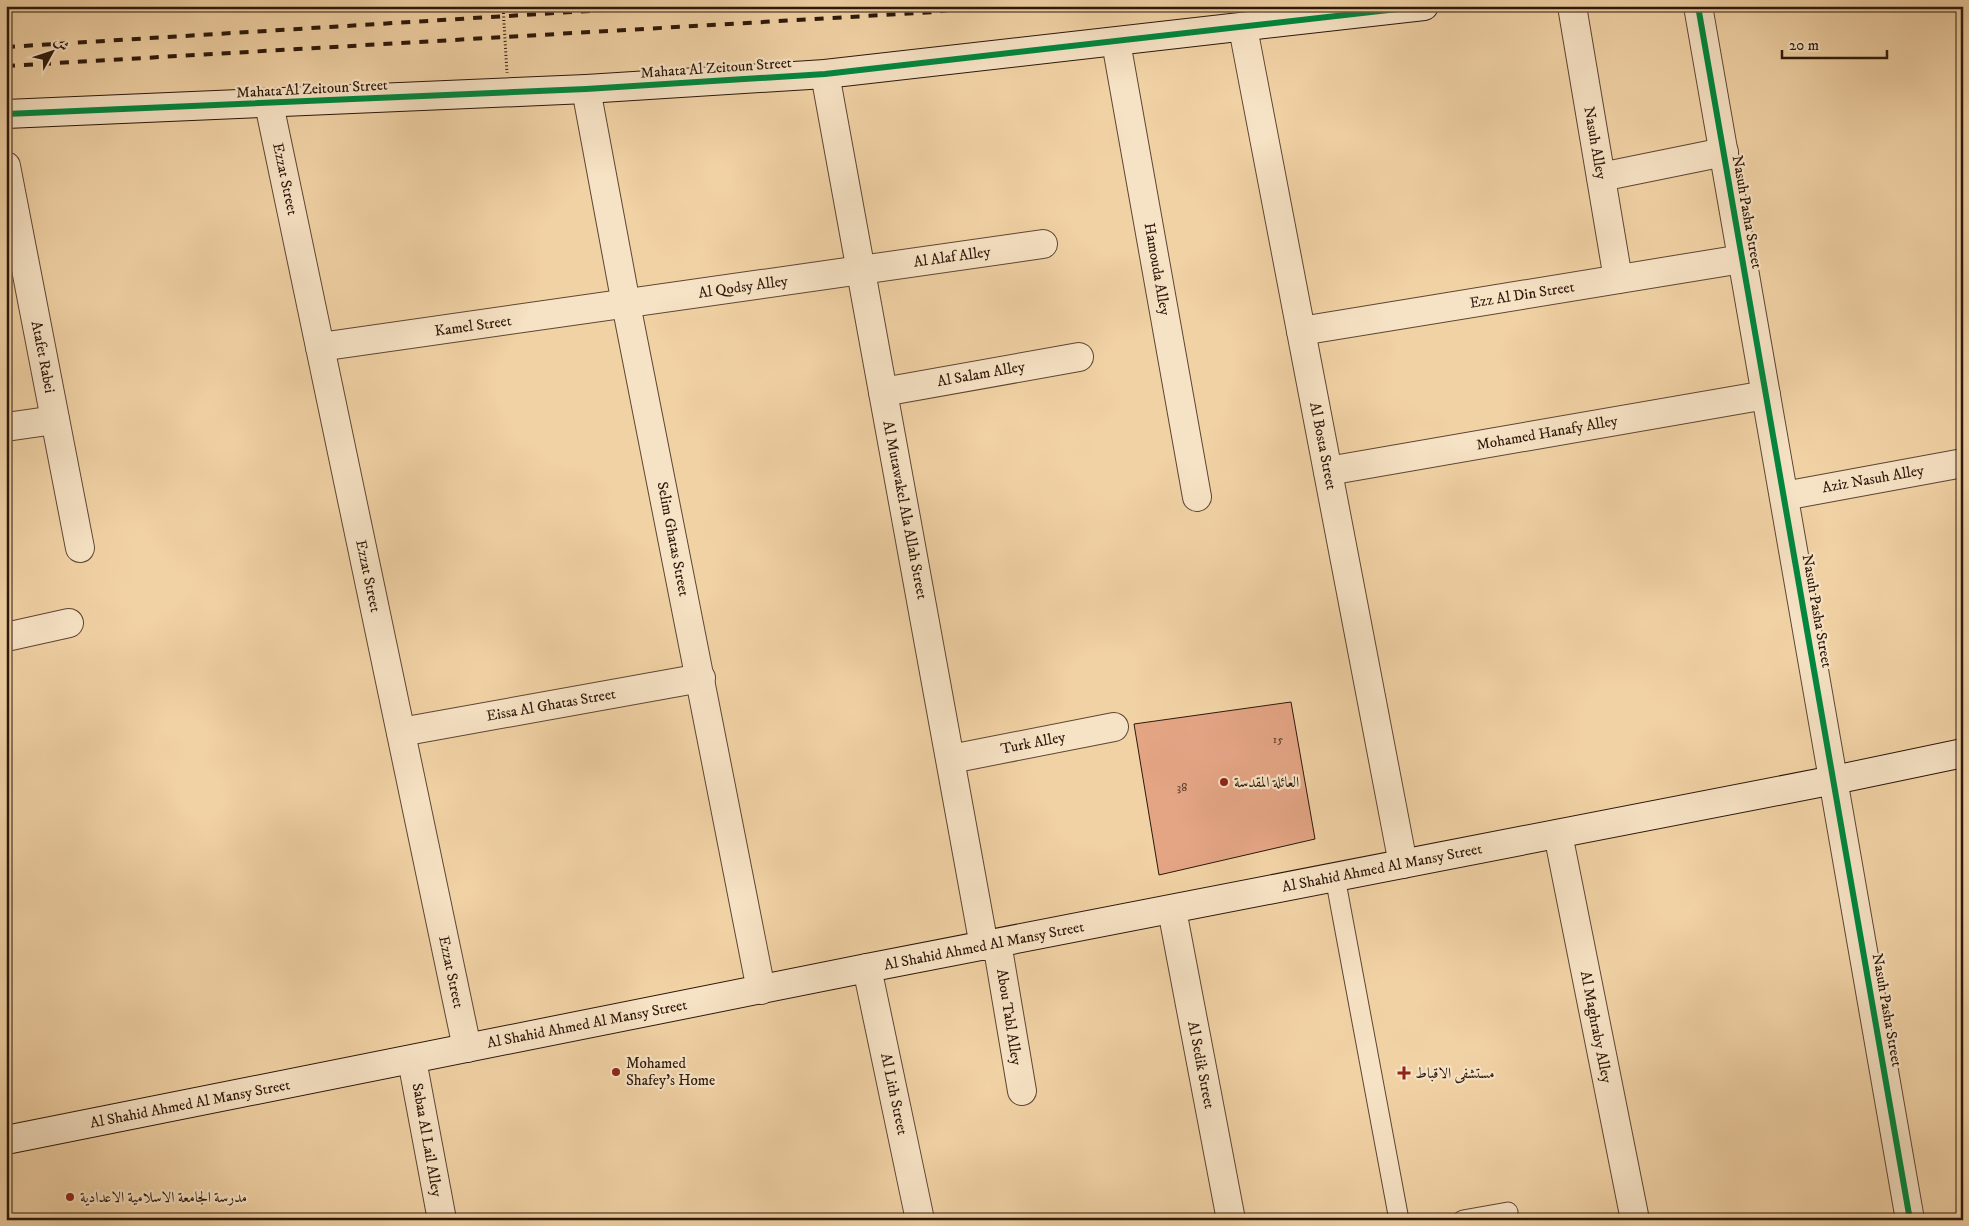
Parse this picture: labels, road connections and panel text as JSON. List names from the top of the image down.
{
  "streets": {
    "street": [
      "Mahata Al Zeitoun Street",
      "Nasuh Alley",
      "Ezzat Street",
      "Nasuh Pasha Street",
      "Al Alaf Alley",
      "Hamouda Alley",
      "Al Qodsy Alley",
      "Ezz Al Din Street",
      "Kamel Street",
      "Atafet Rabei",
      "Al Salam Alley",
      "Mohamed Hanafy Alley",
      "Al Bosta Street",
      "Aziz Nasuh Alley",
      "Al Mutawakel Ala Allah Street",
      "Selim Ghatas Street",
      "Eissa Al Ghatas Street",
      "Turk Alley",
      "Al Shahid Ahmed Al Mansy Street",
      "Abou Tabl Alley",
      "Al Maghraby Alley",
      "Al Sedik Street",
      "Al Lith Street",
      "Sabaa Al Lail Alley"
    ]
  },
  "crossings": [
    ["Mahata Al Zeitoun Street", "Ezzat Street"],
    ["Mahata Al Zeitoun Street", "Hamouda Alley"],
    ["Mahata Al Zeitoun Street", "Al Bosta Street"],
    ["Mahata Al Zeitoun Street", "Al Mutawakel Ala Allah Street"],
    ["Mahata Al Zeitoun Street", "Selim Ghatas Street"],
    ["Nasuh Alley", "Ezz Al Din Street"],
    ["Ezzat Street", "Kamel Street"],
    ["Ezzat Street", "Eissa Al Ghatas Street"],
    ["Ezzat Street", "Al Shahid Ahmed Al Mansy Street"],
    ["Nasuh Pasha Street", "Ezz Al Din Street"],
    ["Nasuh Pasha Street", "Mohamed Hanafy Alley"],
    ["Nasuh Pasha Street", "Aziz Nasuh Alley"],
    ["Nasuh Pasha Street", "Al Shahid Ahmed Al Mansy Street"],
    ["Al Alaf Alley", "Al Qodsy Alley"],
    ["Al Alaf Alley", "Al Mutawakel Ala Allah Street"],
    ["Al Qodsy Alley", "Kamel Street"],
    ["Al Qodsy Alley", "Al Mutawakel Ala Allah Street"],
    ["Al Qodsy Alley", "Selim Ghatas Street"],
    ["Ezz Al Din Street", "Al Bosta Street"],
    ["Kamel Street", "Selim Ghatas Street"],
    ["Al Salam Alley", "Al Mutawakel Ala Allah Street"],
    ["Mohamed Hanafy Alley", "Al Bosta Street"],
    ["Al Bosta Street", "Al Shahid Ahmed Al Mansy Street"],
    ["Al Mutawakel Ala Allah Street", "Turk Alley"],
    ["Al Mutawakel Ala Allah Street", "Al Shahid Ahmed Al Mansy Street"],
    ["Al Mutawakel Ala Allah Street", "Abou Tabl Alley"],
    ["Selim Ghatas Street", "Eissa Al Ghatas Street"],
    ["Selim Ghatas Street", "Al Shahid Ahmed Al Mansy Street"],
    ["Al Shahid Ahmed Al Mansy Street", "Abou Tabl Alley"],
    ["Al Shahid Ahmed Al Mansy Street", "Al Maghraby Alley"],
    ["Al Shahid Ahmed Al Mansy Street", "Al Sedik Street"],
    ["Al Shahid Ahmed Al Mansy Street", "Al Lith Street"],
    ["Al Shahid Ahmed Al Mansy Street", "Sabaa Al Lail Alley"]
  ],
  "places": {
    "other": ["العائلة المقدسة", "Mohamed Shafey's Home", "مدرسة الجامعة الاسلامية الاعدادية"],
    "health": ["مستشفى الاقباط"]
  },
  "house_numbers": ["15", "38"],
  "scale_bar": "20 m",
  "north": "top right"
}
